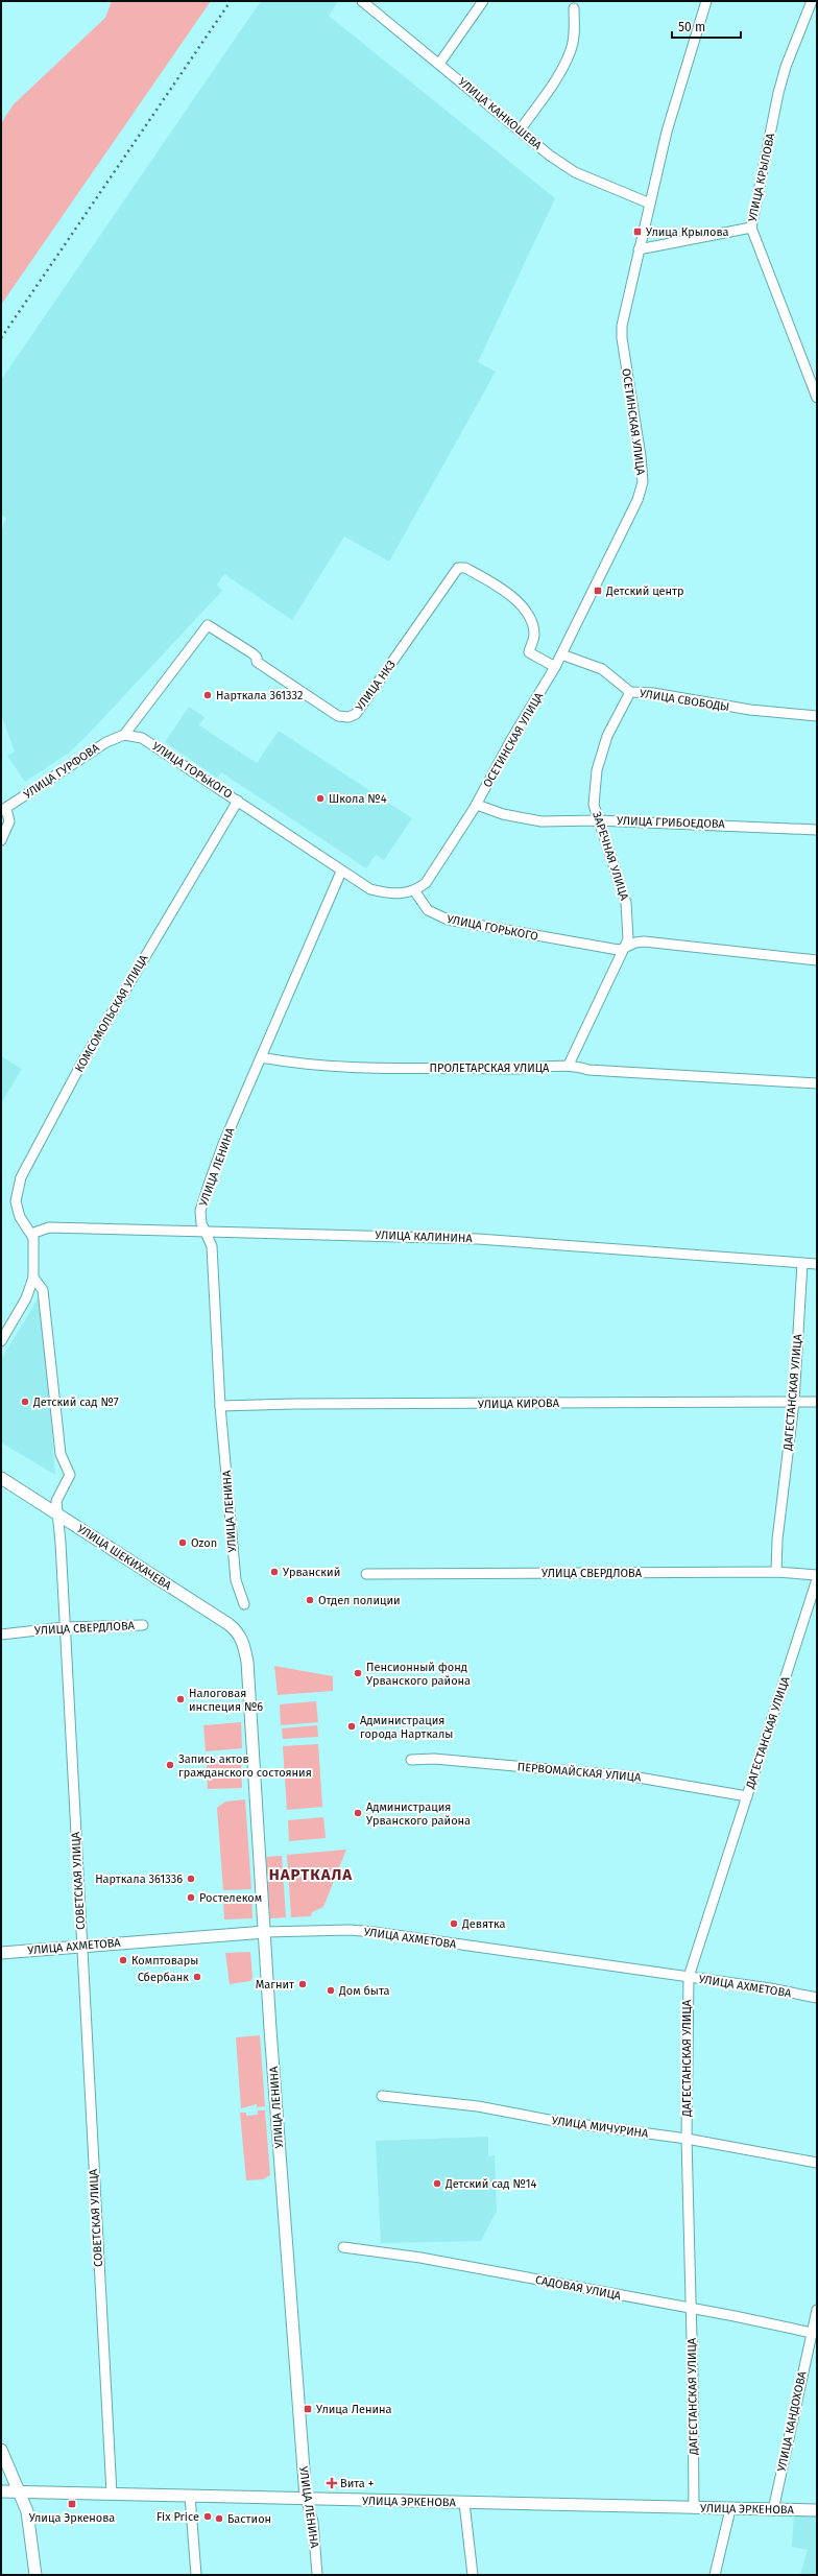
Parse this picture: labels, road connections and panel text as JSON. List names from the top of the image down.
{
  "streets": {
    "street": [
      "УЛИЦА КАНКОШЕВА",
      "УЛИЦА КРЫЛОВА",
      "ОСЕТИНСКАЯ УЛИЦА",
      "УЛИЦА НКЗ",
      "УЛИЦА СВОБОДЫ",
      "УЛИЦА ГОРЬКОГО",
      "УЛИЦА ГУРФОВА",
      "УЛИЦА ГРИБОЕДОВА",
      "ЗАРЕЧНАЯ УЛИЦА",
      "КОМСОМОЛЬСКАЯ УЛИЦА",
      "ПРОЛЕТАРСКАЯ УЛИЦА",
      "УЛИЦА ЛЕНИНА",
      "УЛИЦА КАЛИНИНА",
      "ДАГЕСТАНСКАЯ УЛИЦА",
      "УЛИЦА КИРОВА",
      "УЛИЦА ШЕКИХАЧЕВА",
      "УЛИЦА СВЕРДЛОВА",
      "ПЕРВОМАЙСКАЯ УЛИЦА",
      "СОВЕТСКАЯ УЛИЦА",
      "УЛИЦА АХМЕТОВА",
      "УЛИЦА МИЧУРИНА",
      "САДОВАЯ УЛИЦА",
      "УЛИЦА КАНДОХОВА",
      "УЛИЦА ЭРКЕНОВА"
    ]
  },
  "crossings": [
    ["УЛИЦА КАНКОШЕВА", "ОСЕТИНСКАЯ УЛИЦА"],
    ["ОСЕТИНСКАЯ УЛИЦА", "УЛИЦА НКЗ"],
    ["ОСЕТИНСКАЯ УЛИЦА", "УЛИЦА СВОБОДЫ"],
    ["ОСЕТИНСКАЯ УЛИЦА", "УЛИЦА ГОРЬКОГО"],
    ["ОСЕТИНСКАЯ УЛИЦА", "УЛИЦА ГРИБОЕДОВА"],
    ["УЛИЦА НКЗ", "УЛИЦА ГОРЬКОГО"],
    ["УЛИЦА НКЗ", "УЛИЦА ГУРФОВА"],
    ["УЛИЦА СВОБОДЫ", "ЗАРЕЧНАЯ УЛИЦА"],
    ["УЛИЦА ГОРЬКОГО", "УЛИЦА ГУРФОВА"],
    ["УЛИЦА ГОРЬКОГО", "ЗАРЕЧНАЯ УЛИЦА"],
    ["УЛИЦА ГОРЬКОГО", "КОМСОМОЛЬСКАЯ УЛИЦА"],
    ["УЛИЦА ГОРЬКОГО", "УЛИЦА ЛЕНИНА"],
    ["УЛИЦА ГРИБОЕДОВА", "ЗАРЕЧНАЯ УЛИЦА"],
    ["ЗАРЕЧНАЯ УЛИЦА", "ПРОЛЕТАРСКАЯ УЛИЦА"],
    ["КОМСОМОЛЬСКАЯ УЛИЦА", "УЛИЦА КАЛИНИНА"],
    ["ПРОЛЕТАРСКАЯ УЛИЦА", "УЛИЦА ЛЕНИНА"],
    ["УЛИЦА ЛЕНИНА", "УЛИЦА КАЛИНИНА"],
    ["УЛИЦА ЛЕНИНА", "УЛИЦА КИРОВА"],
    ["УЛИЦА ЛЕНИНА", "УЛИЦА ШЕКИХАЧЕВА"],
    ["УЛИЦА ЛЕНИНА", "УЛИЦА АХМЕТОВА"],
    ["УЛИЦА ЛЕНИНА", "УЛИЦА ЭРКЕНОВА"],
    ["УЛИЦА КАЛИНИНА", "ДАГЕСТАНСКАЯ УЛИЦА"],
    ["ДАГЕСТАНСКАЯ УЛИЦА", "УЛИЦА КИРОВА"],
    ["ДАГЕСТАНСКАЯ УЛИЦА", "УЛИЦА СВЕРДЛОВА"],
    ["ДАГЕСТАНСКАЯ УЛИЦА", "ПЕРВОМАЙСКАЯ УЛИЦА"],
    ["ДАГЕСТАНСКАЯ УЛИЦА", "УЛИЦА АХМЕТОВА"],
    ["ДАГЕСТАНСКАЯ УЛИЦА", "УЛИЦА МИЧУРИНА"],
    ["ДАГЕСТАНСКАЯ УЛИЦА", "САДОВАЯ УЛИЦА"],
    ["ДАГЕСТАНСКАЯ УЛИЦА", "УЛИЦА ЭРКЕНОВА"],
    ["УЛИЦА ШЕКИХАЧЕВА", "СОВЕТСКАЯ УЛИЦА"],
    ["УЛИЦА СВЕРДЛОВА", "СОВЕТСКАЯ УЛИЦА"],
    ["СОВЕТСКАЯ УЛИЦА", "УЛИЦА АХМЕТОВА"],
    ["СОВЕТСКАЯ УЛИЦА", "УЛИЦА ЭРКЕНОВА"],
    ["САДОВАЯ УЛИЦА", "УЛИЦА КАНДОХОВА"],
    ["УЛИЦА КАНДОХОВА", "УЛИЦА ЭРКЕНОВА"]
  ],
  "districts": ["НАРТКАЛА"],
  "places": {
    "transit": [
      "Улица Крылова",
      "Детский центр",
      "Улица Ленина",
      "Улица Эркенова"
    ],
    "other": [
      "Нарткала 361332",
      "Школа №4",
      "Детский сад №7",
      "Ozon",
      "Урванский",
      "Отдел полиции",
      "Пенсионный фонд Урванского района",
      "Налоговая инспеция №6",
      "Администрация города Нарткалы",
      "Запись актов гражданского состояния",
      "Администрация Урванского района",
      "Нарткала 361336",
      "Ростелеком",
      "Девятка",
      "Комптовары",
      "Сбербанк",
      "Магнит",
      "Дом быта",
      "Детский сад №14",
      "Fix Price",
      "Бастион"
    ],
    "health": ["Вита +"]
  },
  "scale_bar": "50 m"
}
